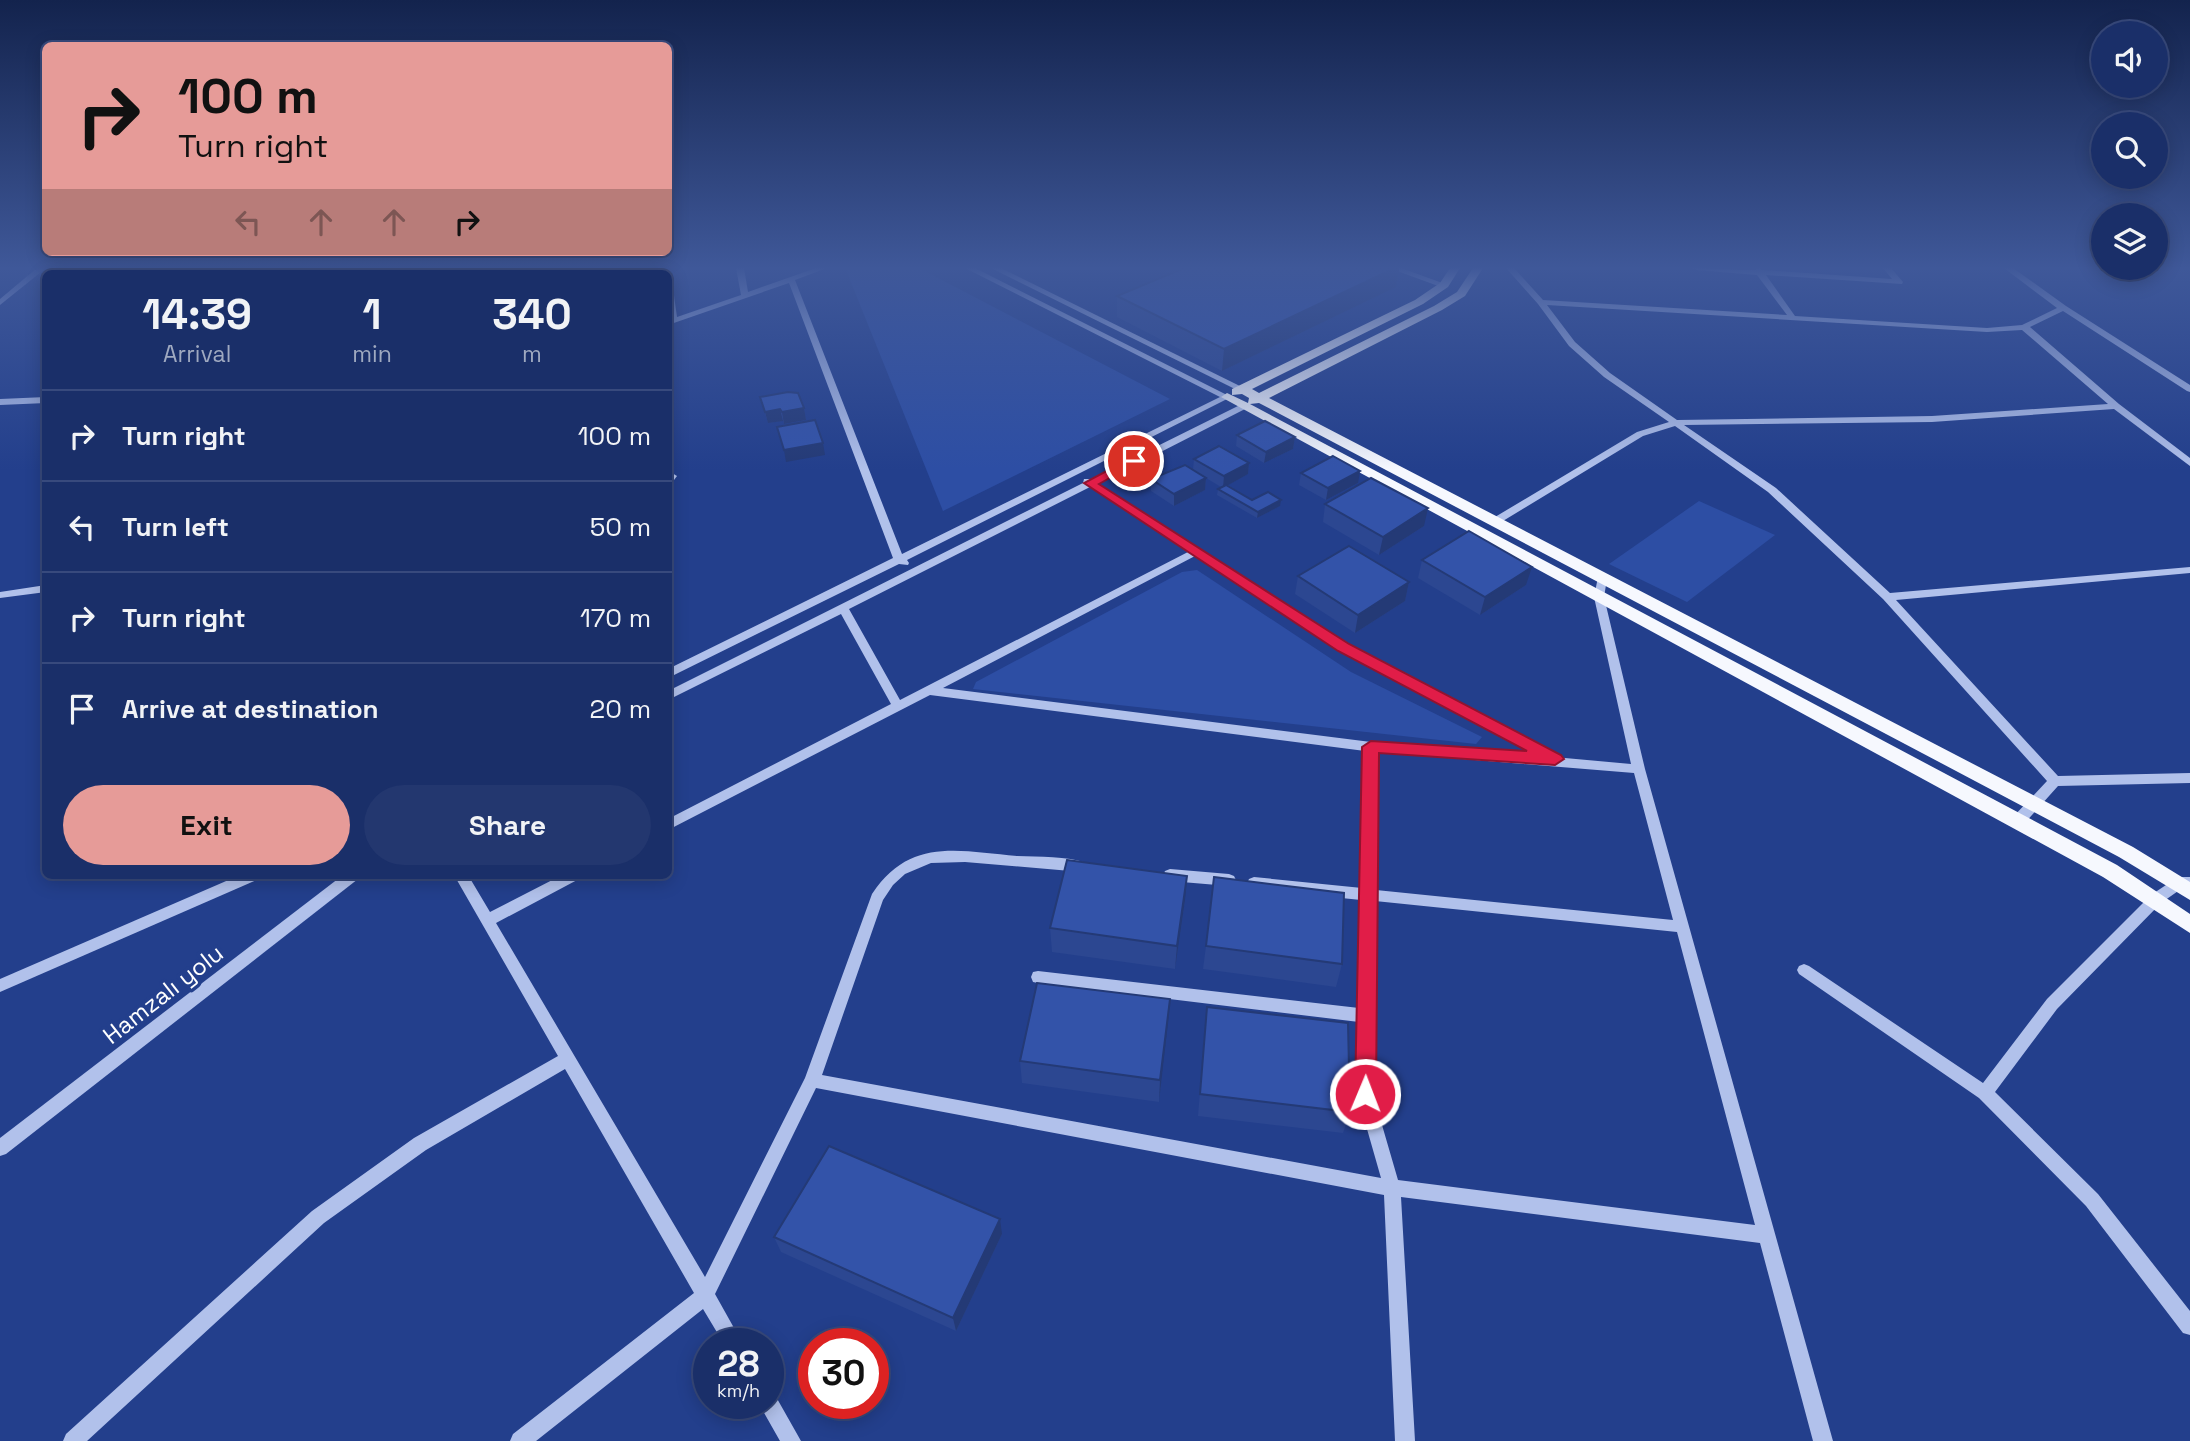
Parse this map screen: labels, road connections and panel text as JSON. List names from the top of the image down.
{
  "streets": {
    "street": ["Hamzalı yolu"]
  },
  "page": {
    "turn": ["100 m", "Turn right"],
    "eta": [
      "14:39",
      "Arrival",
      "1",
      "min",
      "340",
      "m"
    ],
    "list": [
      {
        "name": "Turn right",
        "value": "100 m"
      },
      {
        "name": "Turn left",
        "value": "50 m"
      },
      {
        "name": "Turn right",
        "value": "170 m"
      },
      {
        "name": "Arrive at destination",
        "value": "20 m"
      }
    ],
    "buttons": ["Exit", "Share"],
    "speed": "28 km/h",
    "limit": "30"
  }
}
